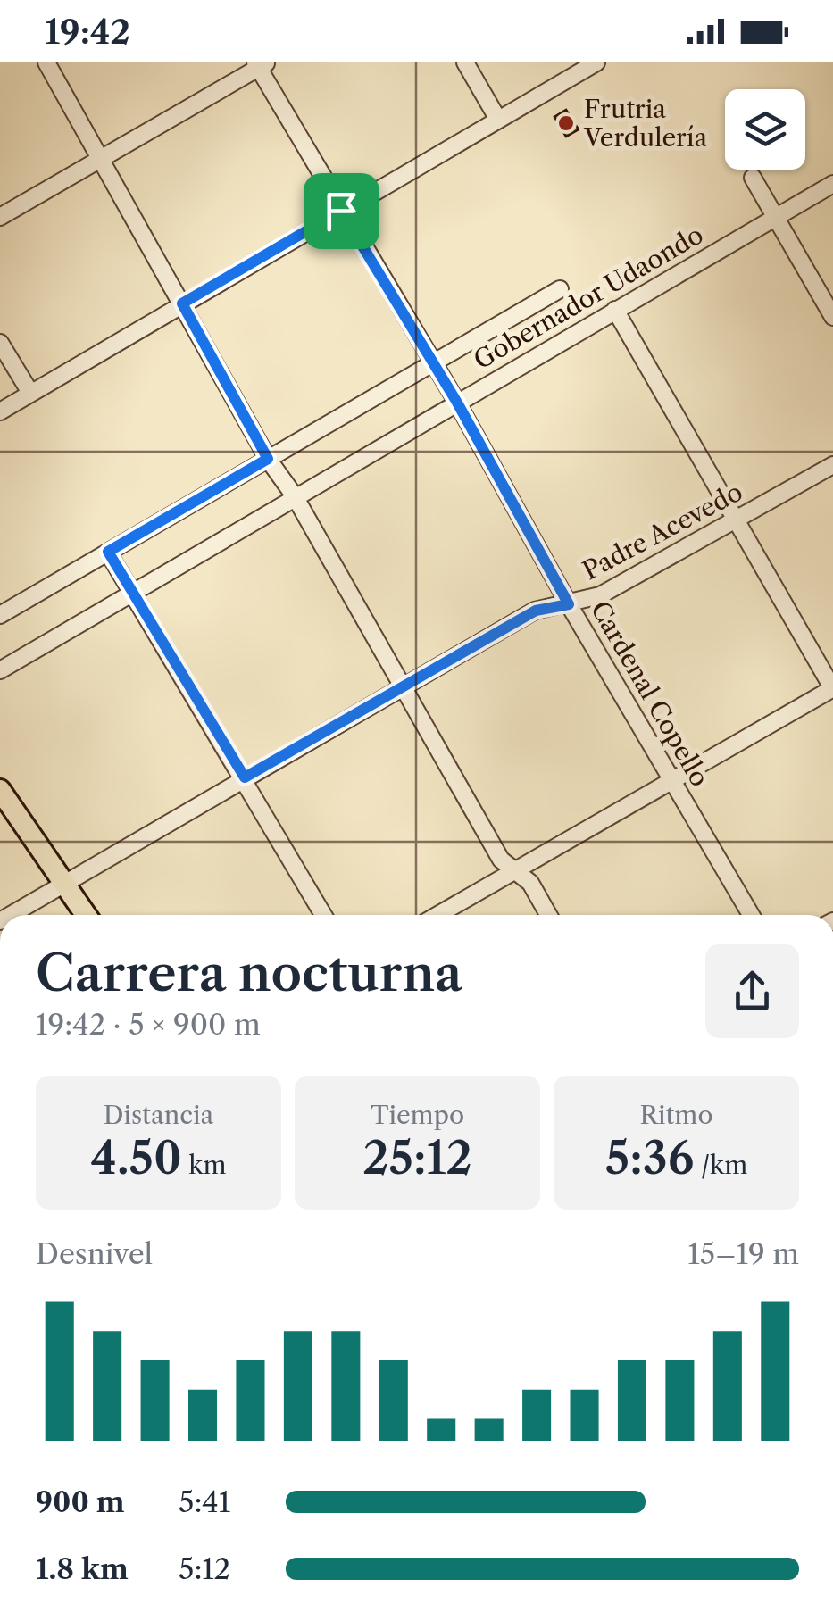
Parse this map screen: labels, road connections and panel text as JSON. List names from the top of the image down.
{
  "streets": {
    "street": ["Gobernador Udaondo", "Padre Acevedo", "Cardenal Copello"]
  },
  "crossings": [
    ["Gobernador Udaondo", "Cardenal Copello"],
    ["Padre Acevedo", "Cardenal Copello"]
  ],
  "places": ["Frutria Verdulería"],
  "page": {
    "status": "19:42",
    "heading": ["Carrera nocturna", "19:42 · 5 × 900 m"],
    "stats": [
      ["Distancia", "4.50 km"],
      ["Tiempo", "25:12"],
      ["Ritmo", "5:36 /km"]
    ],
    "chart": ["Desnivel", "15–19 m"],
    "list": [
      {
        "name": "900 m",
        "note": "5:41"
      },
      {
        "name": "1.8 km",
        "note": "5:12"
      }
    ]
  }
}
